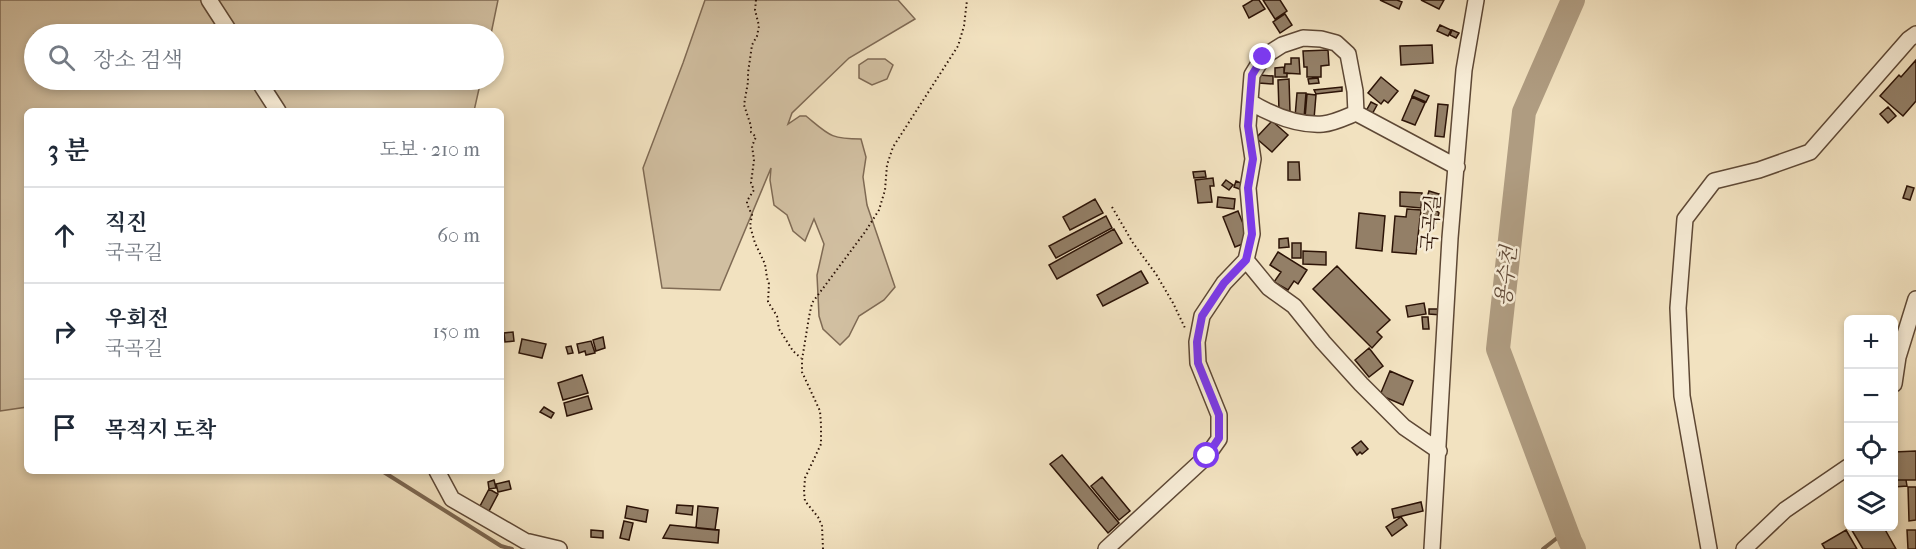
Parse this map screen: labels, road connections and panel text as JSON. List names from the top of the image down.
{
  "streets": {
    "street": ["국곡길"]
  },
  "water": ["용수천"],
  "page": {
    "search": "장소 검색",
    "heading": ["3 분", "도보 · 210 m"],
    "list": [
      ["직진", "국곡길", "60 m"],
      ["우회전", "국곡길", "150 m"],
      "목적지 도착"
    ],
    "map_buttons": ["+", "−"]
  }
}
